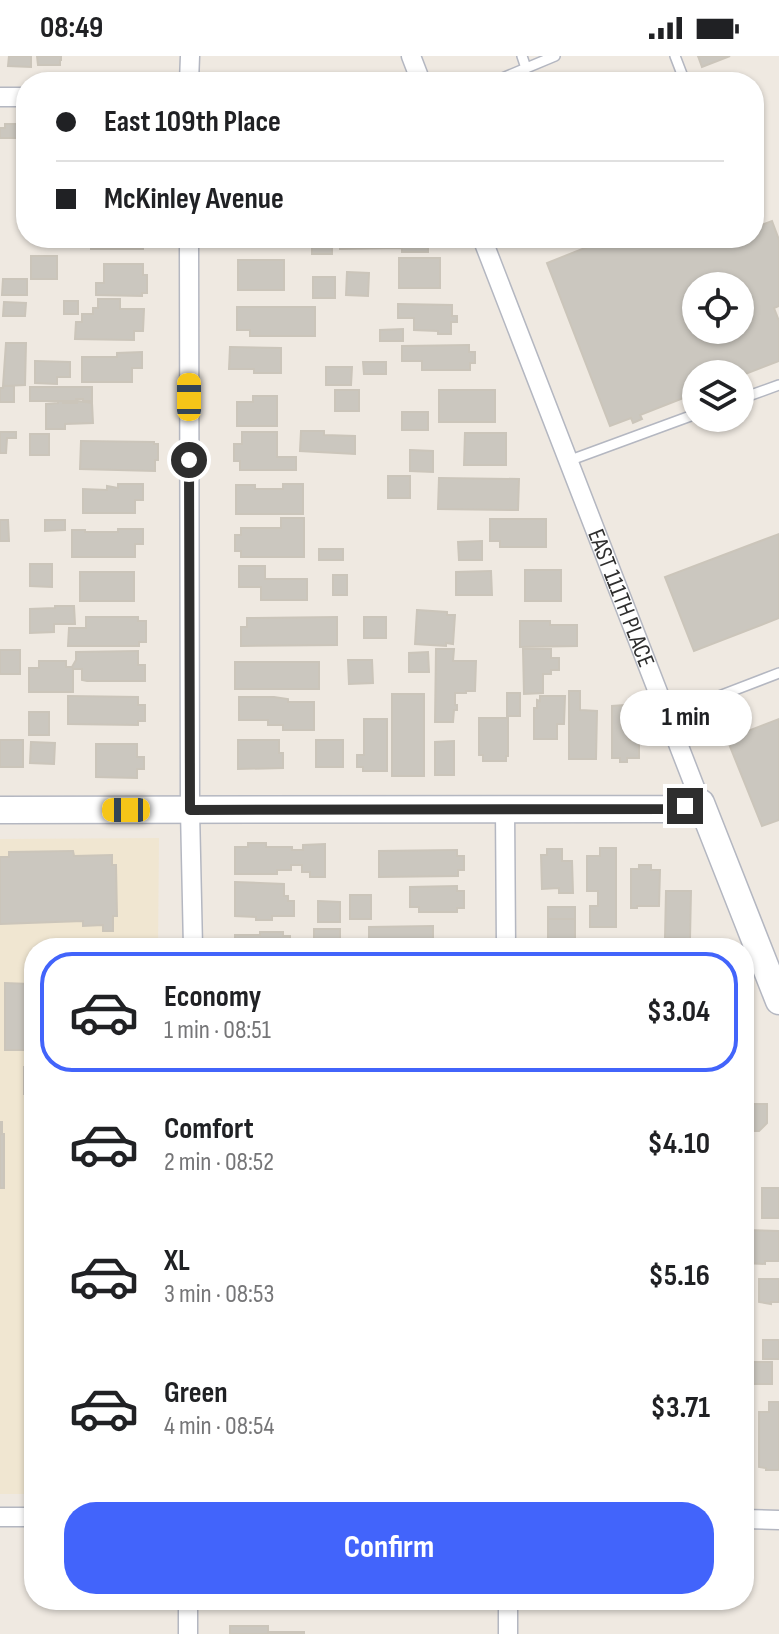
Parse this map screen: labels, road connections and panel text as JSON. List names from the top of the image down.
{
  "streets": {
    "street": ["EAST 111TH PLACE"]
  },
  "page": {
    "status": "08:49",
    "banner": ["East 109th Place", "McKinley Avenue"],
    "bubble": "1 min",
    "list": [
      {
        "name": "Economy",
        "note": "1 min · 08:51",
        "value": "$3.04"
      },
      {
        "name": "Comfort",
        "note": "2 min · 08:52",
        "value": "$4.10"
      },
      {
        "name": "XL",
        "note": "3 min · 08:53",
        "value": "$5.16"
      },
      {
        "name": "Green",
        "note": "4 min · 08:54",
        "value": "$3.71"
      }
    ],
    "buttons": "Confirm"
  }
}
